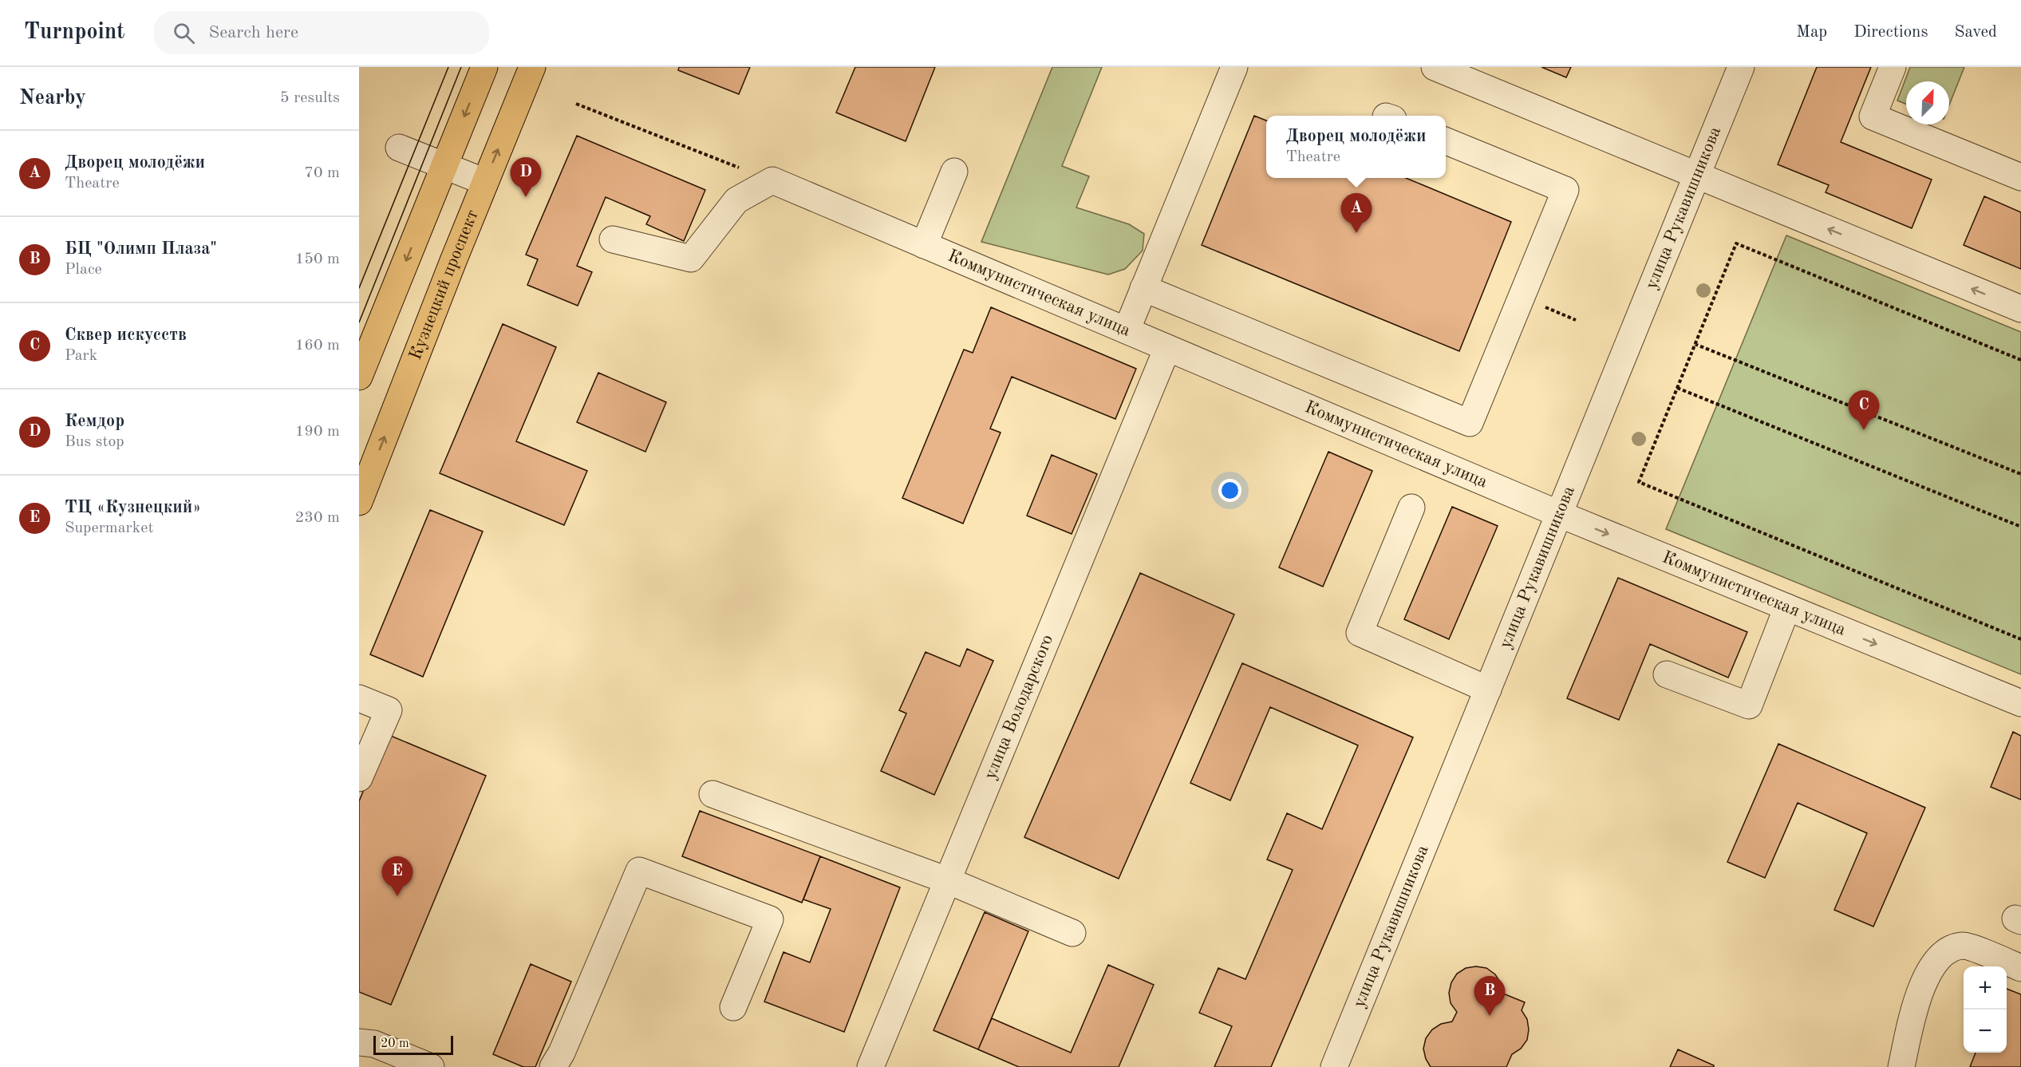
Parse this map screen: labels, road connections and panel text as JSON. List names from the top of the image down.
{
  "streets": {
    "main road": ["Кузнецкий проспект"],
    "street": ["улица Рукавишникова", "Коммунистическая улица", "улица Володарского"]
  },
  "crossings": [
    ["улица Рукавишникова", "Коммунистическая улица"],
    ["Коммунистическая улица", "улица Володарского"]
  ],
  "one_way": ["Коммунистическая улица"],
  "scale_bar": "20 m",
  "north": "top right",
  "page": {
    "header": "Turnpoint",
    "search": "Search here",
    "nav": ["Map", "Directions", "Saved"],
    "heading": ["Nearby", "5 results"],
    "popup": ["Дворец молодёжи", "Theatre"],
    "list": [
      {
        "mark": "A",
        "name": "Дворец молодёжи",
        "note": "Theatre",
        "value": "70 m"
      },
      {
        "mark": "B",
        "name": "БЦ \"Олимп Плаза\"",
        "note": "Place",
        "value": "150 m"
      },
      {
        "mark": "C",
        "name": "Сквер искусств",
        "note": "Park",
        "value": "160 m"
      },
      {
        "mark": "D",
        "name": "Кемдор",
        "note": "Bus stop",
        "value": "190 m"
      },
      {
        "mark": "E",
        "name": "ТЦ «Кузнецкий»",
        "note": "Supermarket",
        "value": "230 m"
      }
    ],
    "pins": [
      "D",
      "A",
      "C",
      "E",
      "B"
    ],
    "map_buttons": ["+", "−"],
    "scale": "20 m"
  }
}
